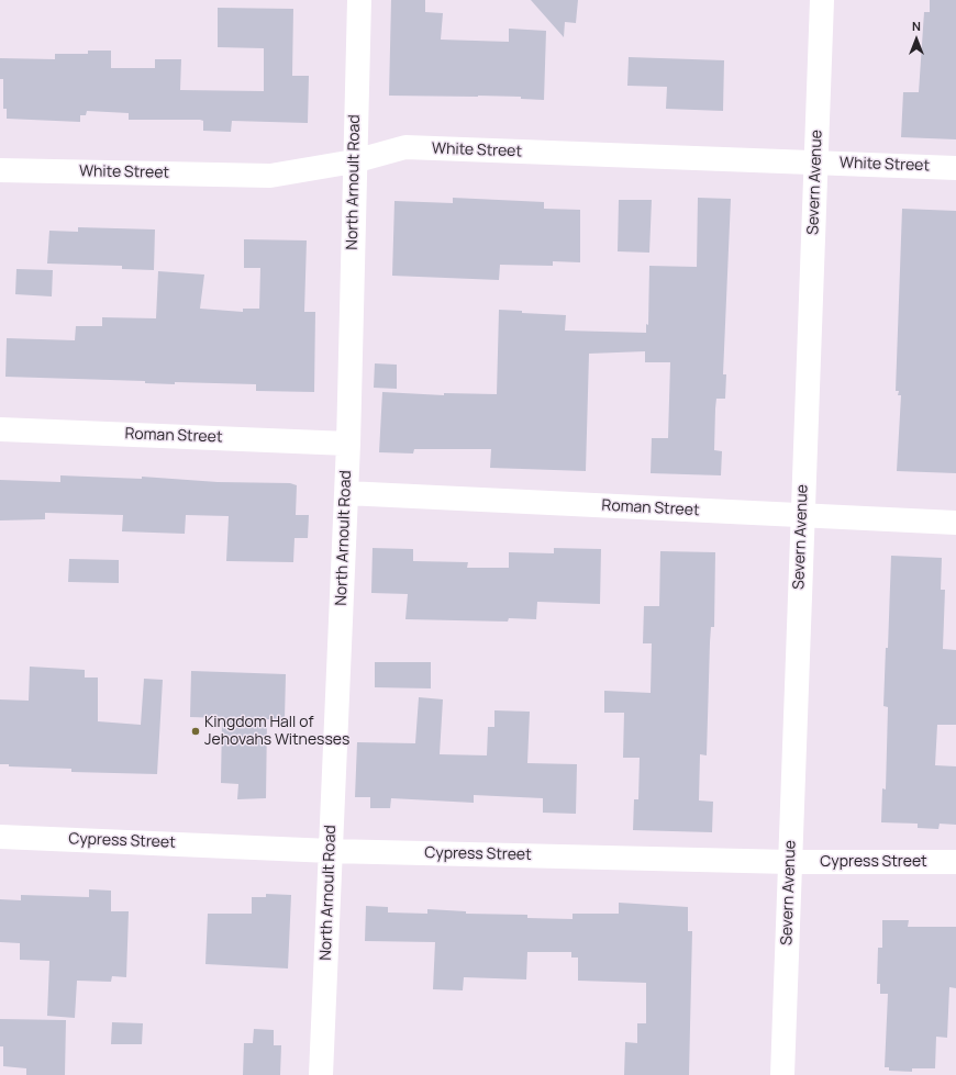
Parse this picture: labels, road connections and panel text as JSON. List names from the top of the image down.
{
  "streets": {
    "street": [
      "White Street",
      "North Arnoult Road",
      "Severn Avenue",
      "Roman Street",
      "Cypress Street"
    ]
  },
  "crossings": [
    ["White Street", "North Arnoult Road"],
    ["White Street", "Severn Avenue"],
    ["North Arnoult Road", "Roman Street"],
    ["North Arnoult Road", "Cypress Street"],
    ["Severn Avenue", "Roman Street"],
    ["Severn Avenue", "Cypress Street"]
  ],
  "places": ["Kingdom Hall of Jehovahs Witnesses"],
  "north": "top"
}
